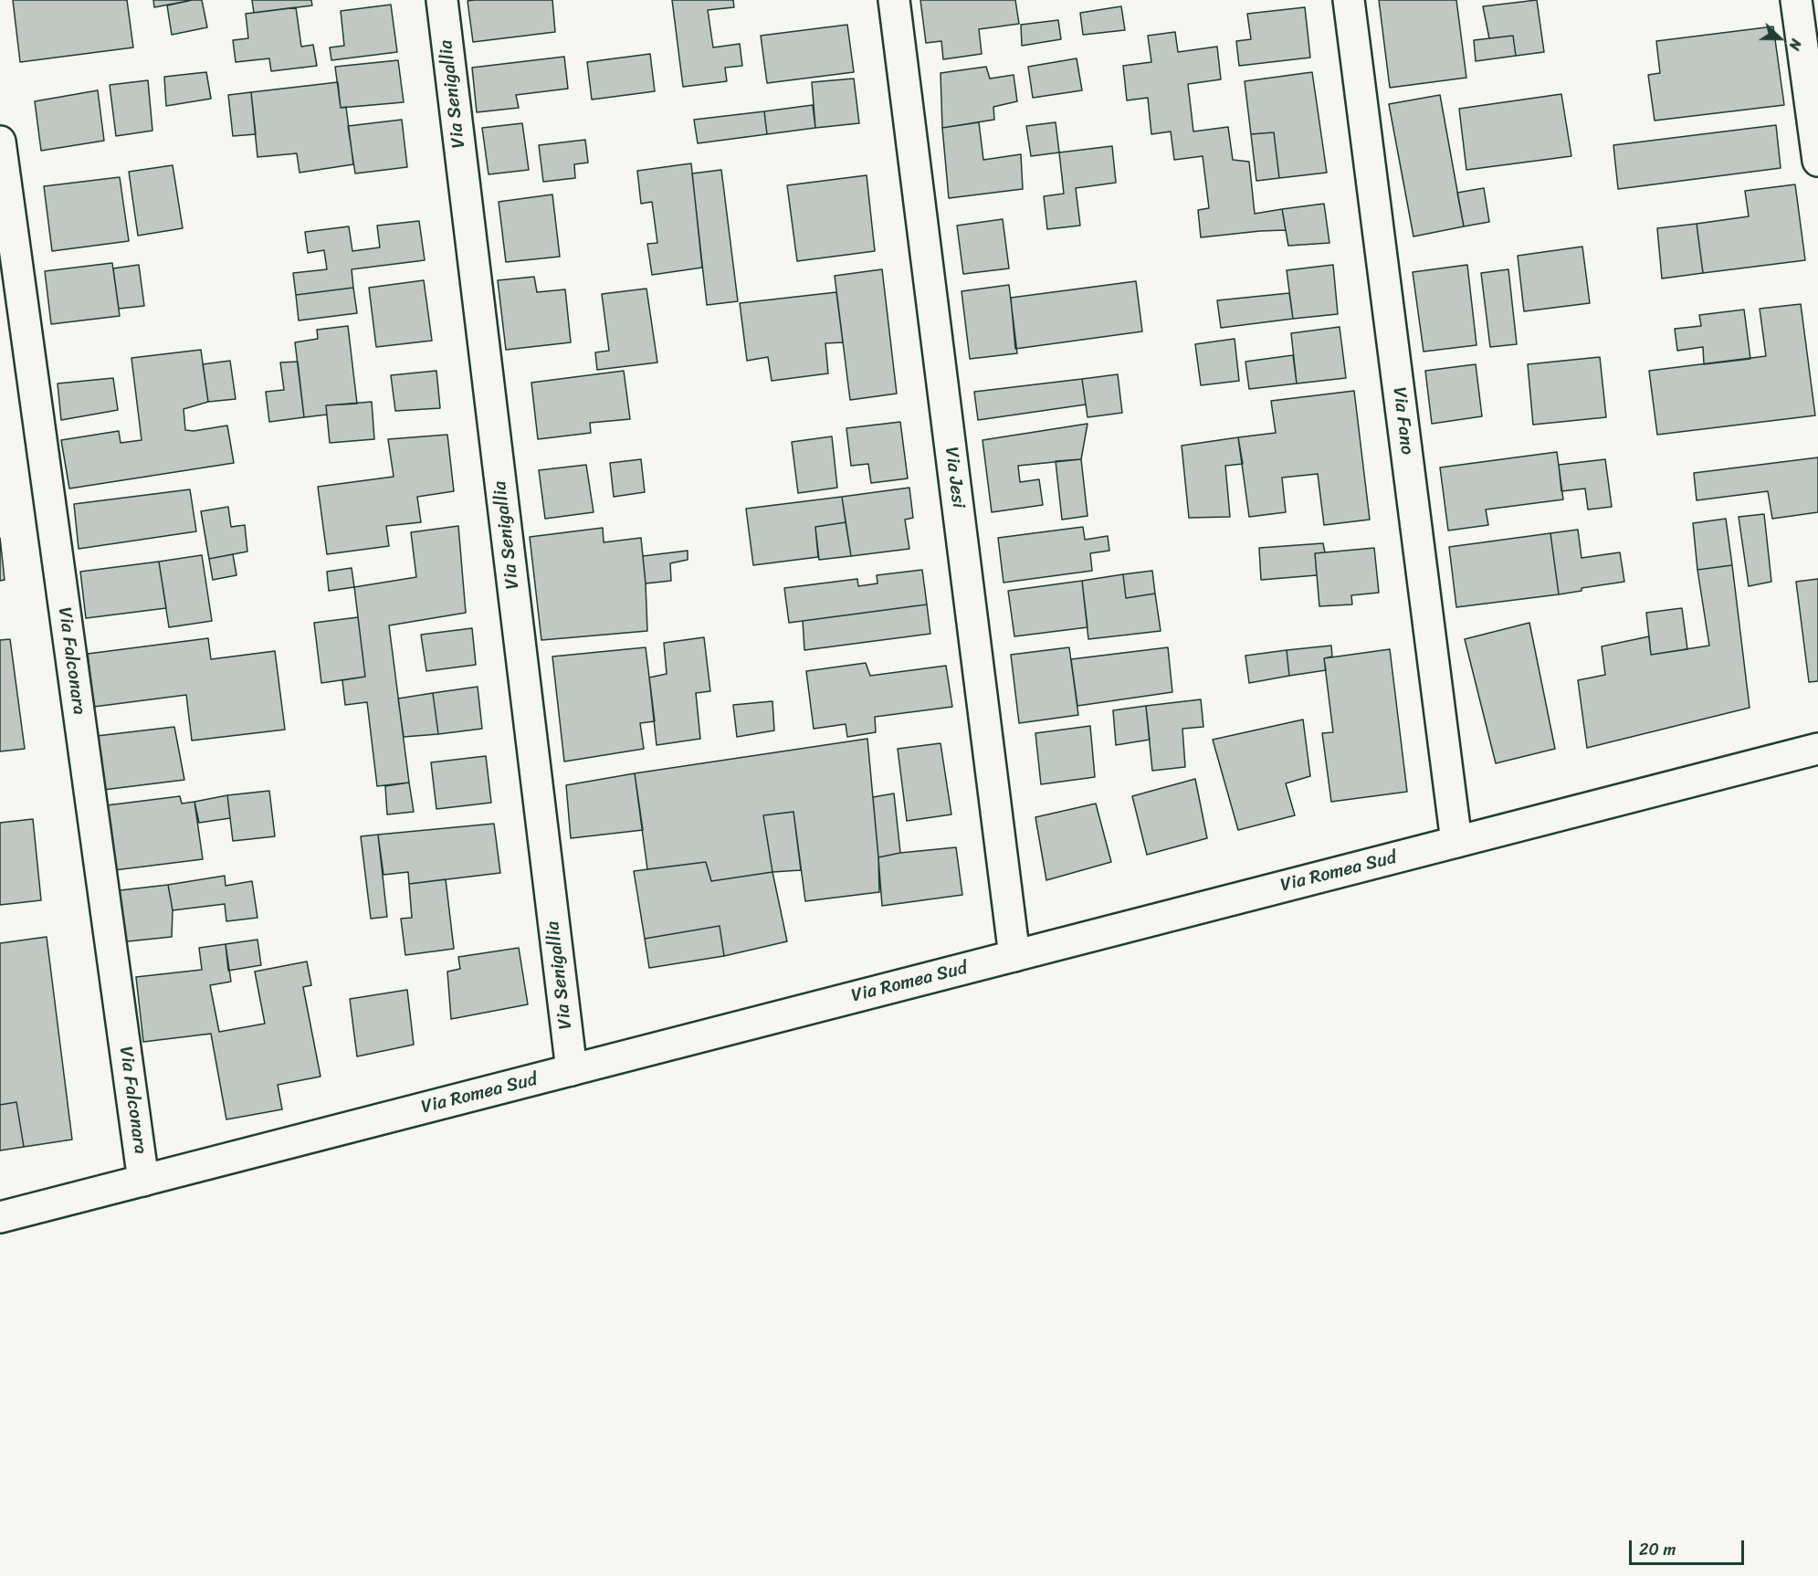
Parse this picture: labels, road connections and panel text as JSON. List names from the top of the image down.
{
  "streets": {
    "street": [
      "Via Senigallia",
      "Via Fano",
      "Via Jesi",
      "Via Falconara",
      "Via Romea Sud"
    ]
  },
  "crossings": [
    ["Via Senigallia", "Via Romea Sud"],
    ["Via Fano", "Via Romea Sud"],
    ["Via Jesi", "Via Romea Sud"],
    ["Via Falconara", "Via Romea Sud"]
  ],
  "scale_bar": "20 m",
  "north": "right"
}
